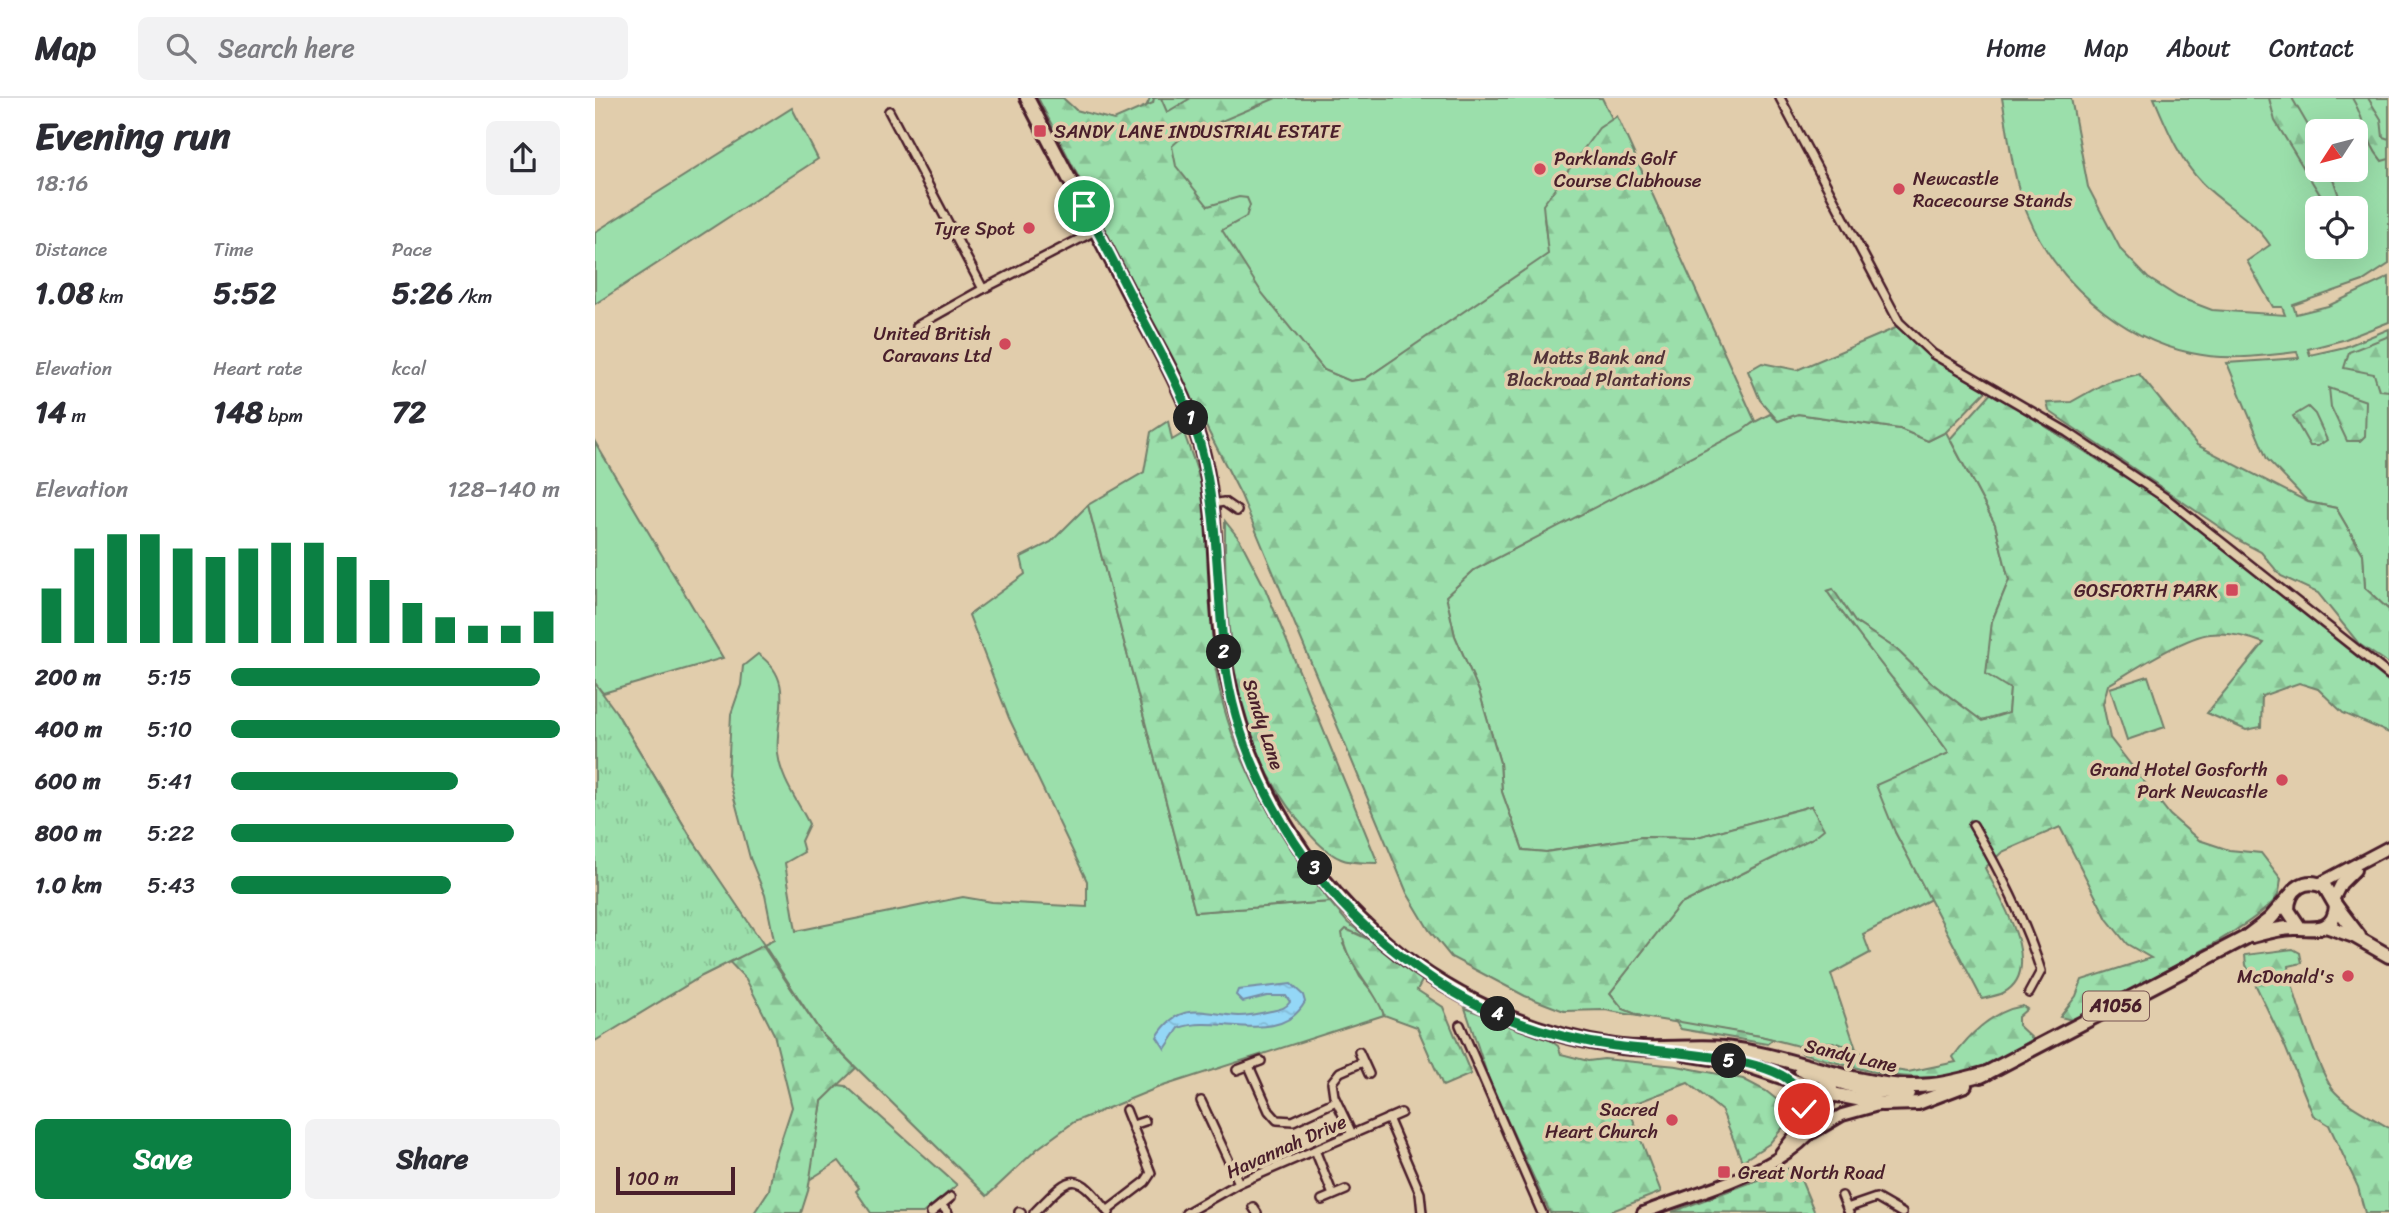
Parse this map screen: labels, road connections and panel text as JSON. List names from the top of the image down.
{
  "streets": {
    "main road": ["Sandy Lane", "A1056"],
    "street": ["Havannah Drive"]
  },
  "crossings": [
    ["Sandy Lane", "A1056"]
  ],
  "parks": ["Matts Bank and Blackroad Plantations"],
  "places": {
    "transit": ["SANDY LANE INDUSTRIAL ESTATE", "GOSFORTH PARK", "Great North Road"],
    "other": [
      "Parklands Golf Course Clubhouse",
      "Newcastle Racecourse Stands",
      "Tyre Spot",
      "United British Caravans Ltd",
      "Grand Hotel Gosforth Park Newcastle",
      "McDonald's",
      "Sacred Heart Church"
    ]
  },
  "scale_bar": "100 m",
  "north": "bottom left",
  "page": {
    "header": "Map",
    "search": "Search here",
    "nav": [
      "Home",
      "Map",
      "About",
      "Contact"
    ],
    "heading": ["Evening run", "18:16"],
    "stats": [
      ["Distance", "1.08 km"],
      ["Time", "5:52"],
      ["Pace", "5:26 /km"],
      ["Elevation", "14 m"],
      ["Heart rate", "148 bpm"],
      ["kcal", "72"]
    ],
    "pins": [
      "1",
      "2",
      "3",
      "4",
      "5"
    ],
    "chart": ["Elevation", "128–140 m"],
    "list": [
      {
        "name": "200 m",
        "note": "5:15"
      },
      {
        "name": "400 m",
        "note": "5:10"
      },
      {
        "name": "600 m",
        "note": "5:41"
      },
      {
        "name": "800 m",
        "note": "5:22"
      },
      {
        "name": "1.0 km",
        "note": "5:43"
      }
    ],
    "buttons": ["Save", "Share"],
    "scale": "100 m"
  }
}
